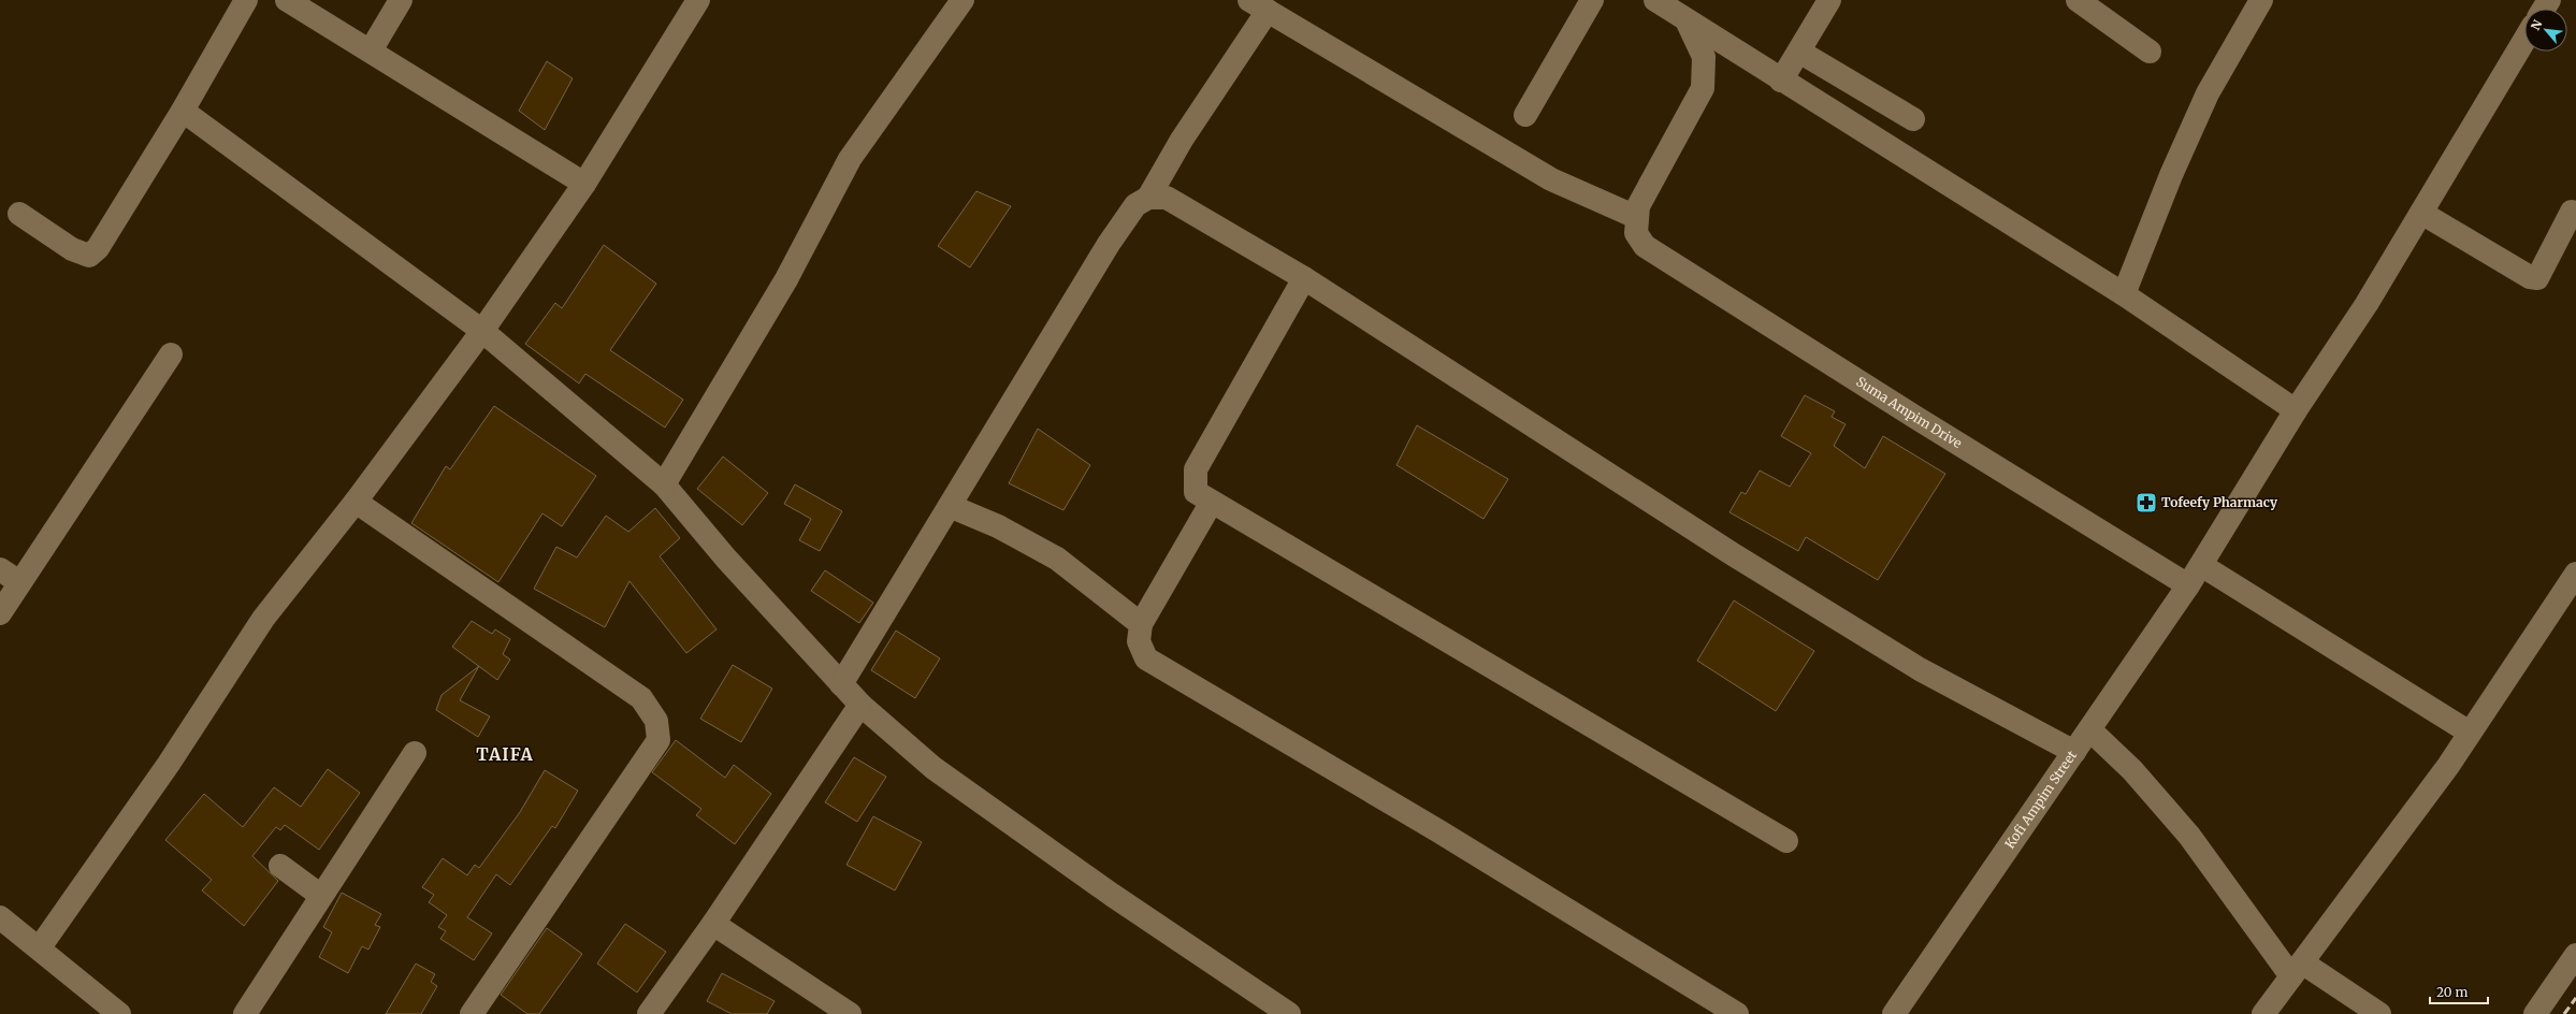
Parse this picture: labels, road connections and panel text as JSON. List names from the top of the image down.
{
  "streets": {
    "street": ["Suma Ampim Drive", "Kofi Ampim Street"]
  },
  "crossings": [
    ["Suma Ampim Drive", "Kofi Ampim Street"]
  ],
  "districts": ["TAIFA"],
  "places": {
    "pharmacy": ["Tofeefy Pharmacy"]
  },
  "scale_bar": "20 m",
  "north": "top left"
}
